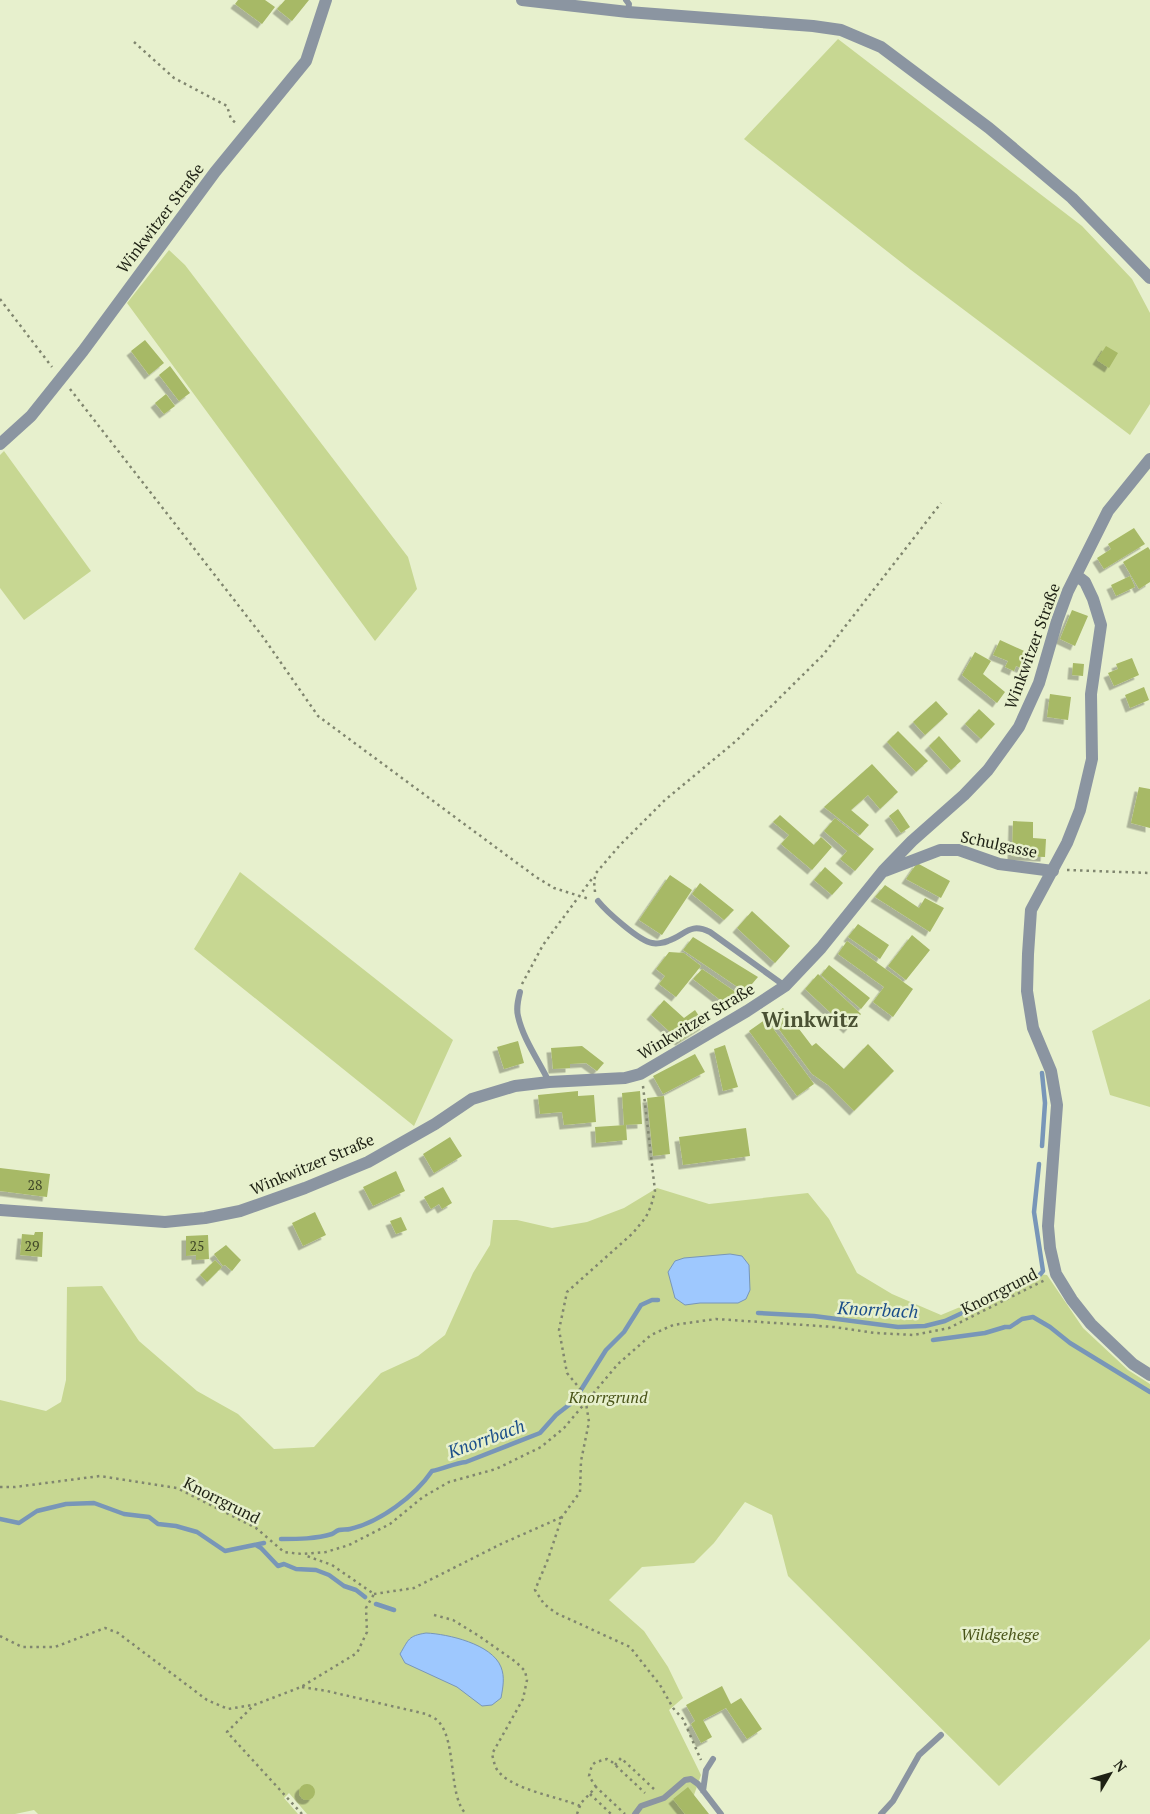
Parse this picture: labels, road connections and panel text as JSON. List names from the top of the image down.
{
  "streets": {
    "street": ["Winkwitzer Straße", "Schulgasse"],
    "path": ["Knorrgrund"]
  },
  "crossings": [
    ["Winkwitzer Straße", "Schulgasse"]
  ],
  "districts": ["Winkwitz"],
  "water": ["Knorrbach"],
  "parks": ["Knorrgrund", "Wildgehege"],
  "house_numbers": ["28", "29", "25"],
  "north": "top right"
}
